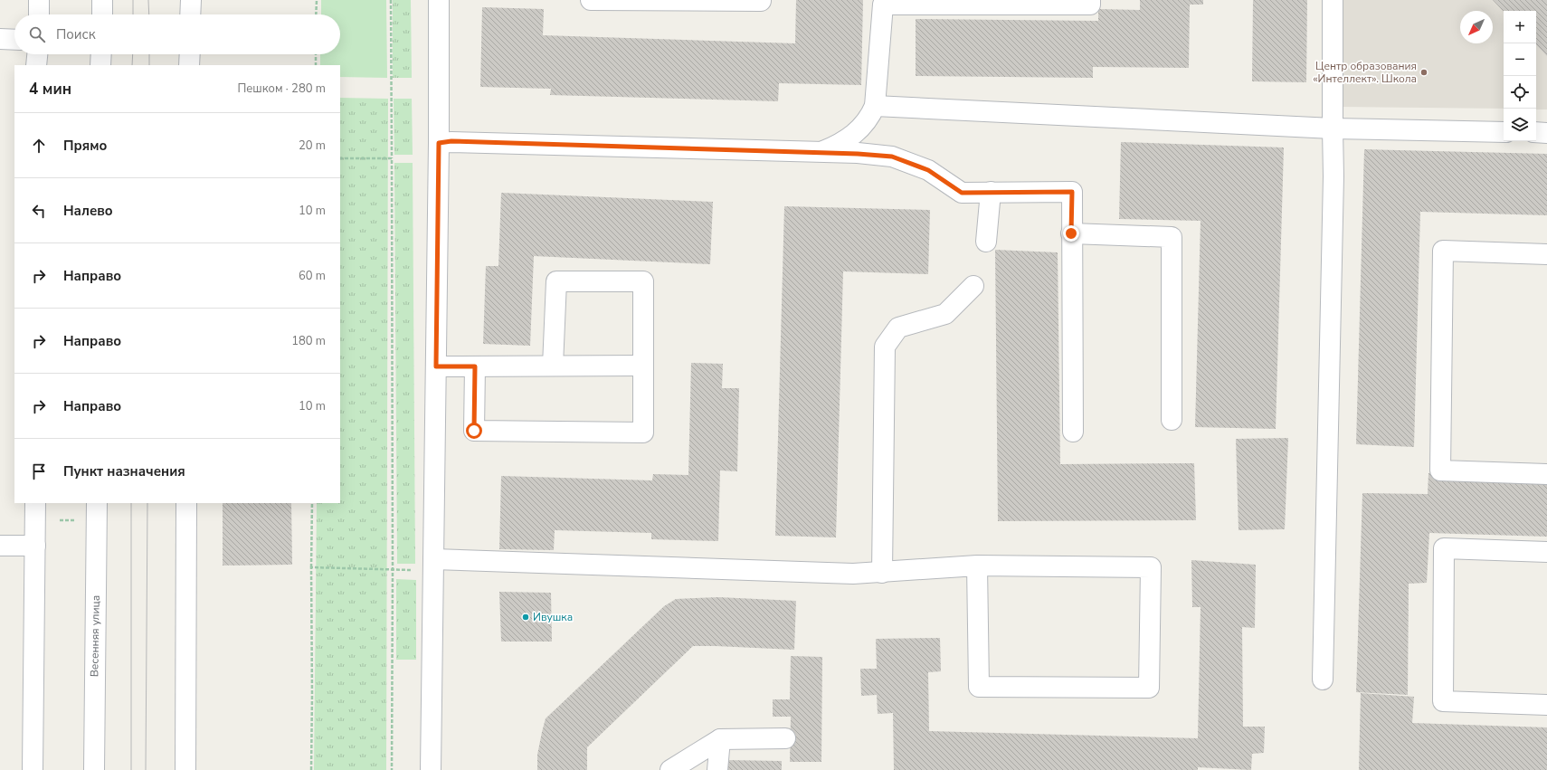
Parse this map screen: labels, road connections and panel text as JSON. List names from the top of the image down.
{
  "streets": {
    "street": ["Весенняя улица"]
  },
  "places": ["Центр образования «Интеллект». Школа", "Ивушка"],
  "north": "bottom left",
  "page": {
    "map_buttons": ["+", "−"],
    "search": "Поиск",
    "heading": ["4 мин", "Пешком · 280 m"],
    "list": [
      ["Прямо", "20 m"],
      ["Налево", "10 m"],
      ["Направо", "60 m"],
      ["Направо", "180 m"],
      ["Направо", "10 m"],
      "Пункт назначения"
    ]
  }
}
